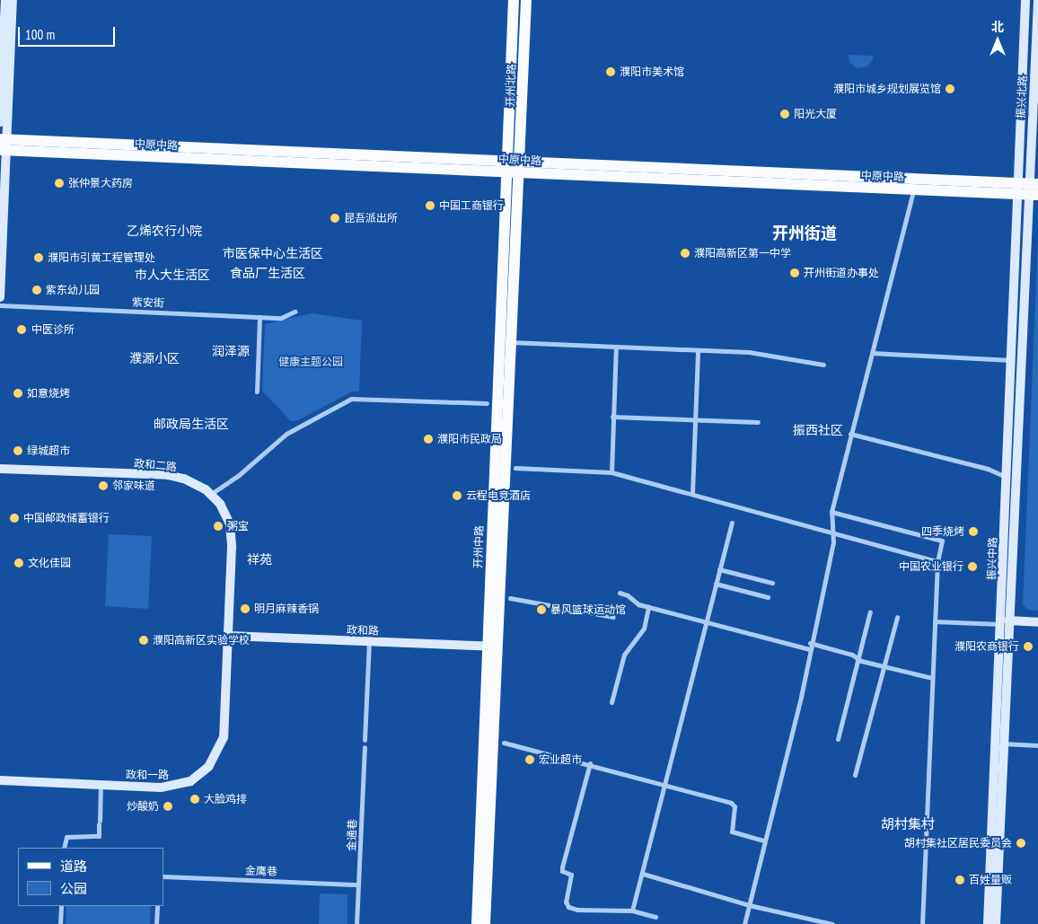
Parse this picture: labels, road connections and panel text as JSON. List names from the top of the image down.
{
  "streets": {
    "main road": ["开州北路", "中原中路", "开州中路"],
    "street": [
      "振兴北路",
      "紫安街",
      "政和二路",
      "振兴中路",
      "政和路",
      "政和一路",
      "金通巷",
      "金鹰巷"
    ]
  },
  "crossings": [
    ["开州北路", "中原中路"],
    ["开州北路", "开州中路"],
    ["振兴北路", "中原中路"],
    ["振兴北路", "振兴中路"],
    ["中原中路", "开州中路"],
    ["中原中路", "振兴中路"],
    ["政和二路", "政和路"],
    ["政和二路", "政和一路"],
    ["开州中路", "政和路"],
    ["政和路", "政和一路"],
    ["金通巷", "金鹰巷"]
  ],
  "districts": [
    "乙烯农行小院",
    "开州街道",
    "市医保中心生活区",
    "食品厂生活区",
    "市人大生活区",
    "润泽源",
    "濮源小区",
    "邮政局生活区",
    "振西社区",
    "祥苑",
    "胡村集村"
  ],
  "parks": ["健康主题公园"],
  "places": [
    "濮阳市美术馆",
    "濮阳市城乡规划展览馆",
    "阳光大厦",
    "张仲景大药房",
    "中国工商银行",
    "昆吾派出所",
    "濮阳高新区第一中学",
    "濮阳市引黄工程管理处",
    "开州街道办事处",
    "紫东幼儿园",
    "中医诊所",
    "如意烧烤",
    "濮阳市民政局",
    "绿城超市",
    "邻家味道",
    "云程电竞酒店",
    "中国邮政储蓄银行",
    "粥宝",
    "四季烧烤",
    "文化佳园",
    "中国农业银行",
    "明月麻辣香锅",
    "暴风篮球运动馆",
    "濮阳高新区实验学校",
    "濮阳农商银行",
    "宏业超市",
    "大脸鸡排",
    "炒酸奶",
    "胡村集社区居民委员会",
    "百姓量贩"
  ],
  "legend": ["道路", "公园"],
  "scale_bar": "100 m",
  "north": "top"
}
